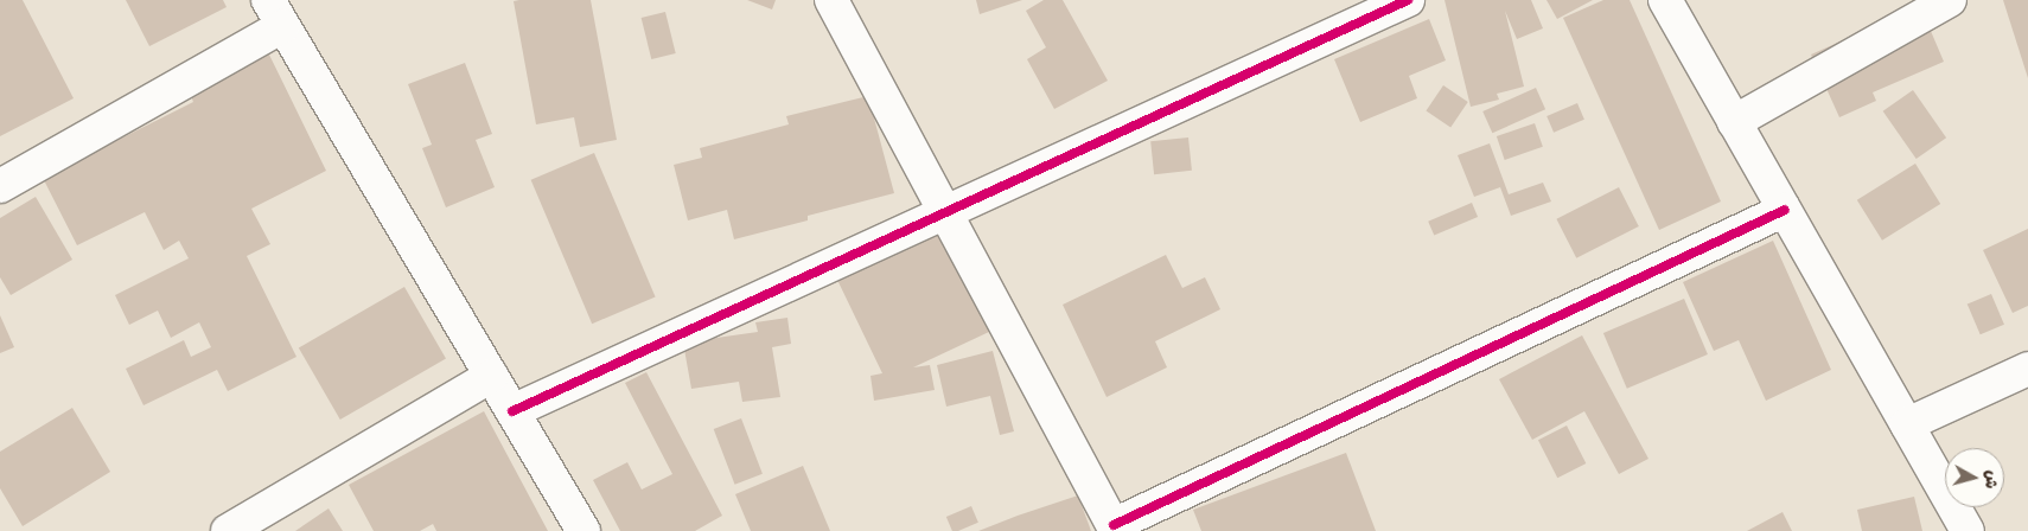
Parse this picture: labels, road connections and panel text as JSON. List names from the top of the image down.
{
  "north": "right"
}
